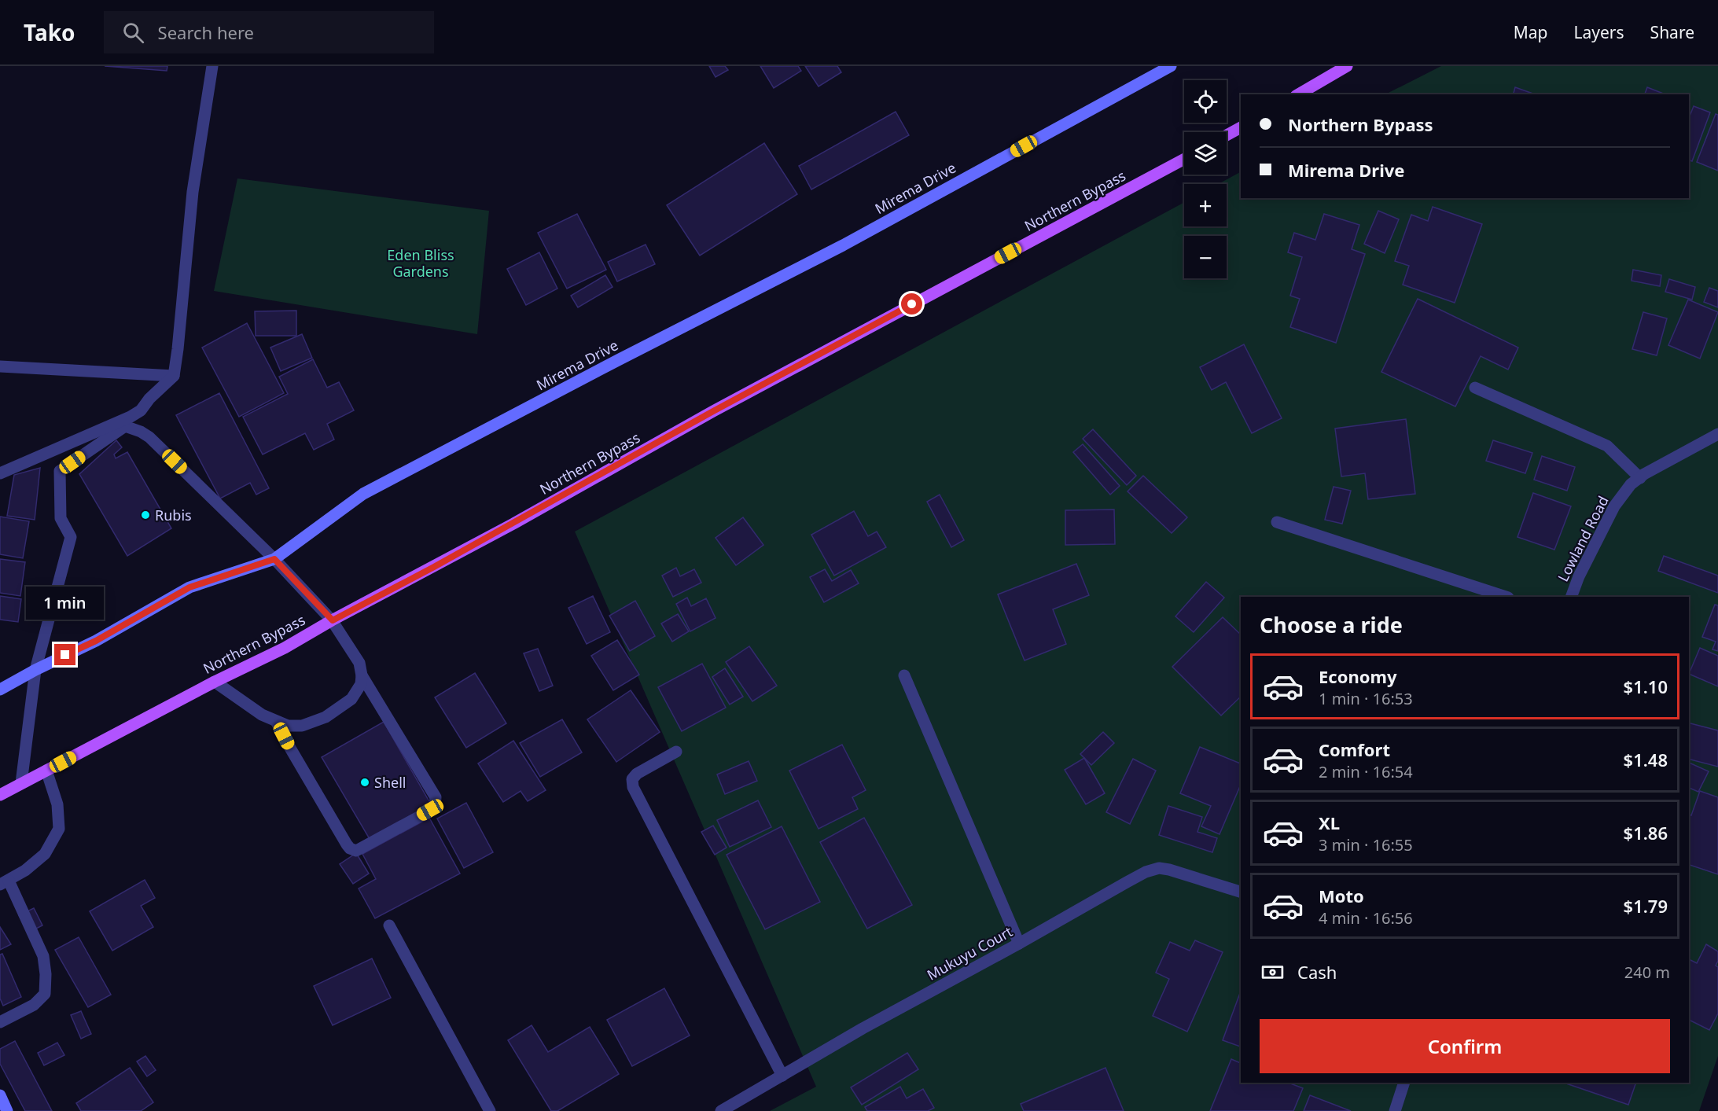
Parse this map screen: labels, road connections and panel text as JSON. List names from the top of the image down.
{
  "streets": {
    "main road": ["Northern Bypass"],
    "street": ["Mirema Drive", "Lowland Road", "Mukuyu Court"]
  },
  "parks": ["Eden Bliss Gardens"],
  "places": ["Rubis", "Shell"],
  "page": {
    "header": "Tako",
    "search": "Search here",
    "nav": ["Map", "Layers", "Share"],
    "map_buttons": ["+", "−"],
    "banner": ["Northern Bypass", "Mirema Drive"],
    "bubble": "1 min",
    "heading": "Choose a ride",
    "list": [
      {
        "name": "Economy",
        "note": "1 min · 16:53",
        "value": "$1.10"
      },
      {
        "name": "Comfort",
        "note": "2 min · 16:54",
        "value": "$1.48"
      },
      {
        "name": "XL",
        "note": "3 min · 16:55",
        "value": "$1.86"
      },
      {
        "name": "Moto",
        "note": "4 min · 16:56",
        "value": "$1.79"
      }
    ],
    "pay": ["Cash", "240 m"],
    "buttons": "Confirm"
  }
}
